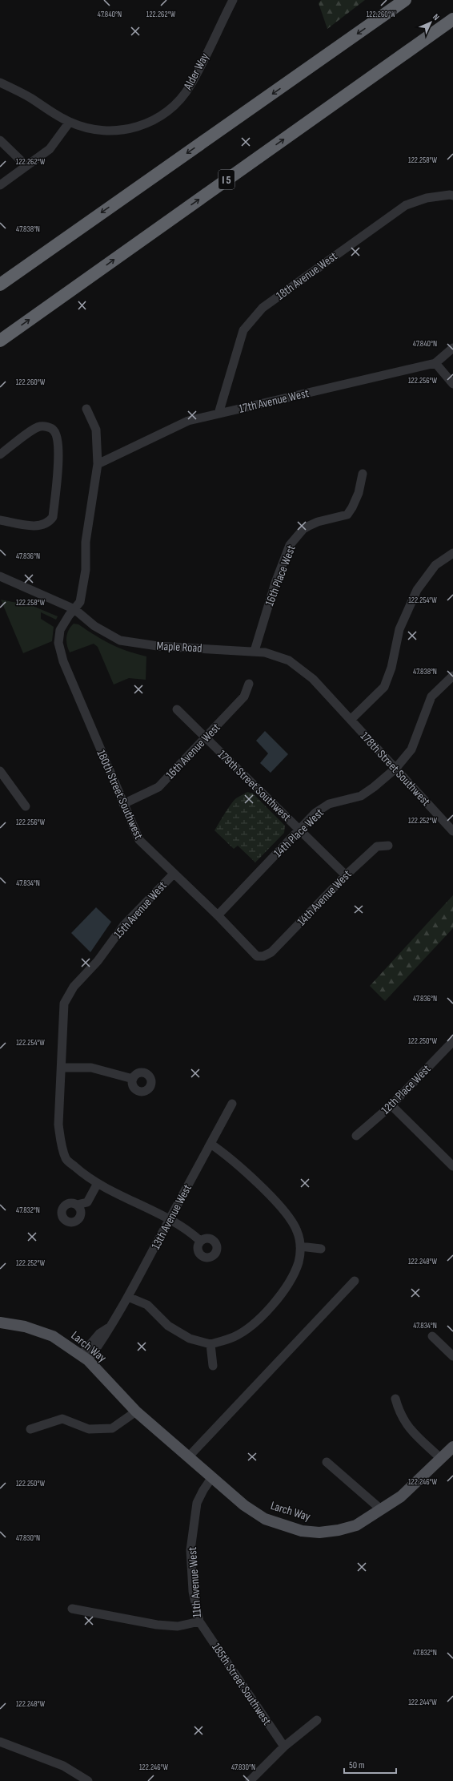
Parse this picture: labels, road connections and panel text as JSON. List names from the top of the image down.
{
  "streets": {
    "highway": ["I 5"],
    "main road": ["Larch Way"],
    "street": [
      "Alder Way",
      "18th Avenue West",
      "17th Avenue West",
      "16th Place West",
      "Maple Road",
      "16th Avenue West",
      "178th Street Southwest",
      "179th Street Southwest",
      "180th Street Southwest",
      "14th Place West",
      "14th Avenue West",
      "15th Avenue West",
      "12th Place West",
      "13th Avenue West",
      "11th Avenue West",
      "185th Street Southwest"
    ]
  },
  "crossings": [
    ["18th Avenue West", "17th Avenue West"],
    ["16th Place West", "Maple Road"],
    ["Maple Road", "178th Street Southwest"],
    ["Maple Road", "180th Street Southwest"],
    ["16th Avenue West", "179th Street Southwest"],
    ["16th Avenue West", "180th Street Southwest"],
    ["178th Street Southwest", "14th Place West"],
    ["179th Street Southwest", "14th Place West"],
    ["179th Street Southwest", "14th Avenue West"],
    ["180th Street Southwest", "14th Place West"],
    ["180th Street Southwest", "14th Avenue West"],
    ["180th Street Southwest", "15th Avenue West"],
    ["15th Avenue West", "13th Avenue West"],
    ["13th Avenue West", "Larch Way"],
    ["Larch Way", "11th Avenue West"],
    ["11th Avenue West", "185th Street Southwest"]
  ],
  "scale_bar": "50 m",
  "north": "top right",
  "coordinates": [
    "47.840°N",
    "122.262°W",
    "122.260°W",
    "122.258°W",
    "47.838°N",
    "122.256°W",
    "47.836°N",
    "122.254°W",
    "122.252°W",
    "47.834°N",
    "122.250°W",
    "47.832°N",
    "122.248°W",
    "122.246°W",
    "47.830°N",
    "122.244°W"
  ]
}
